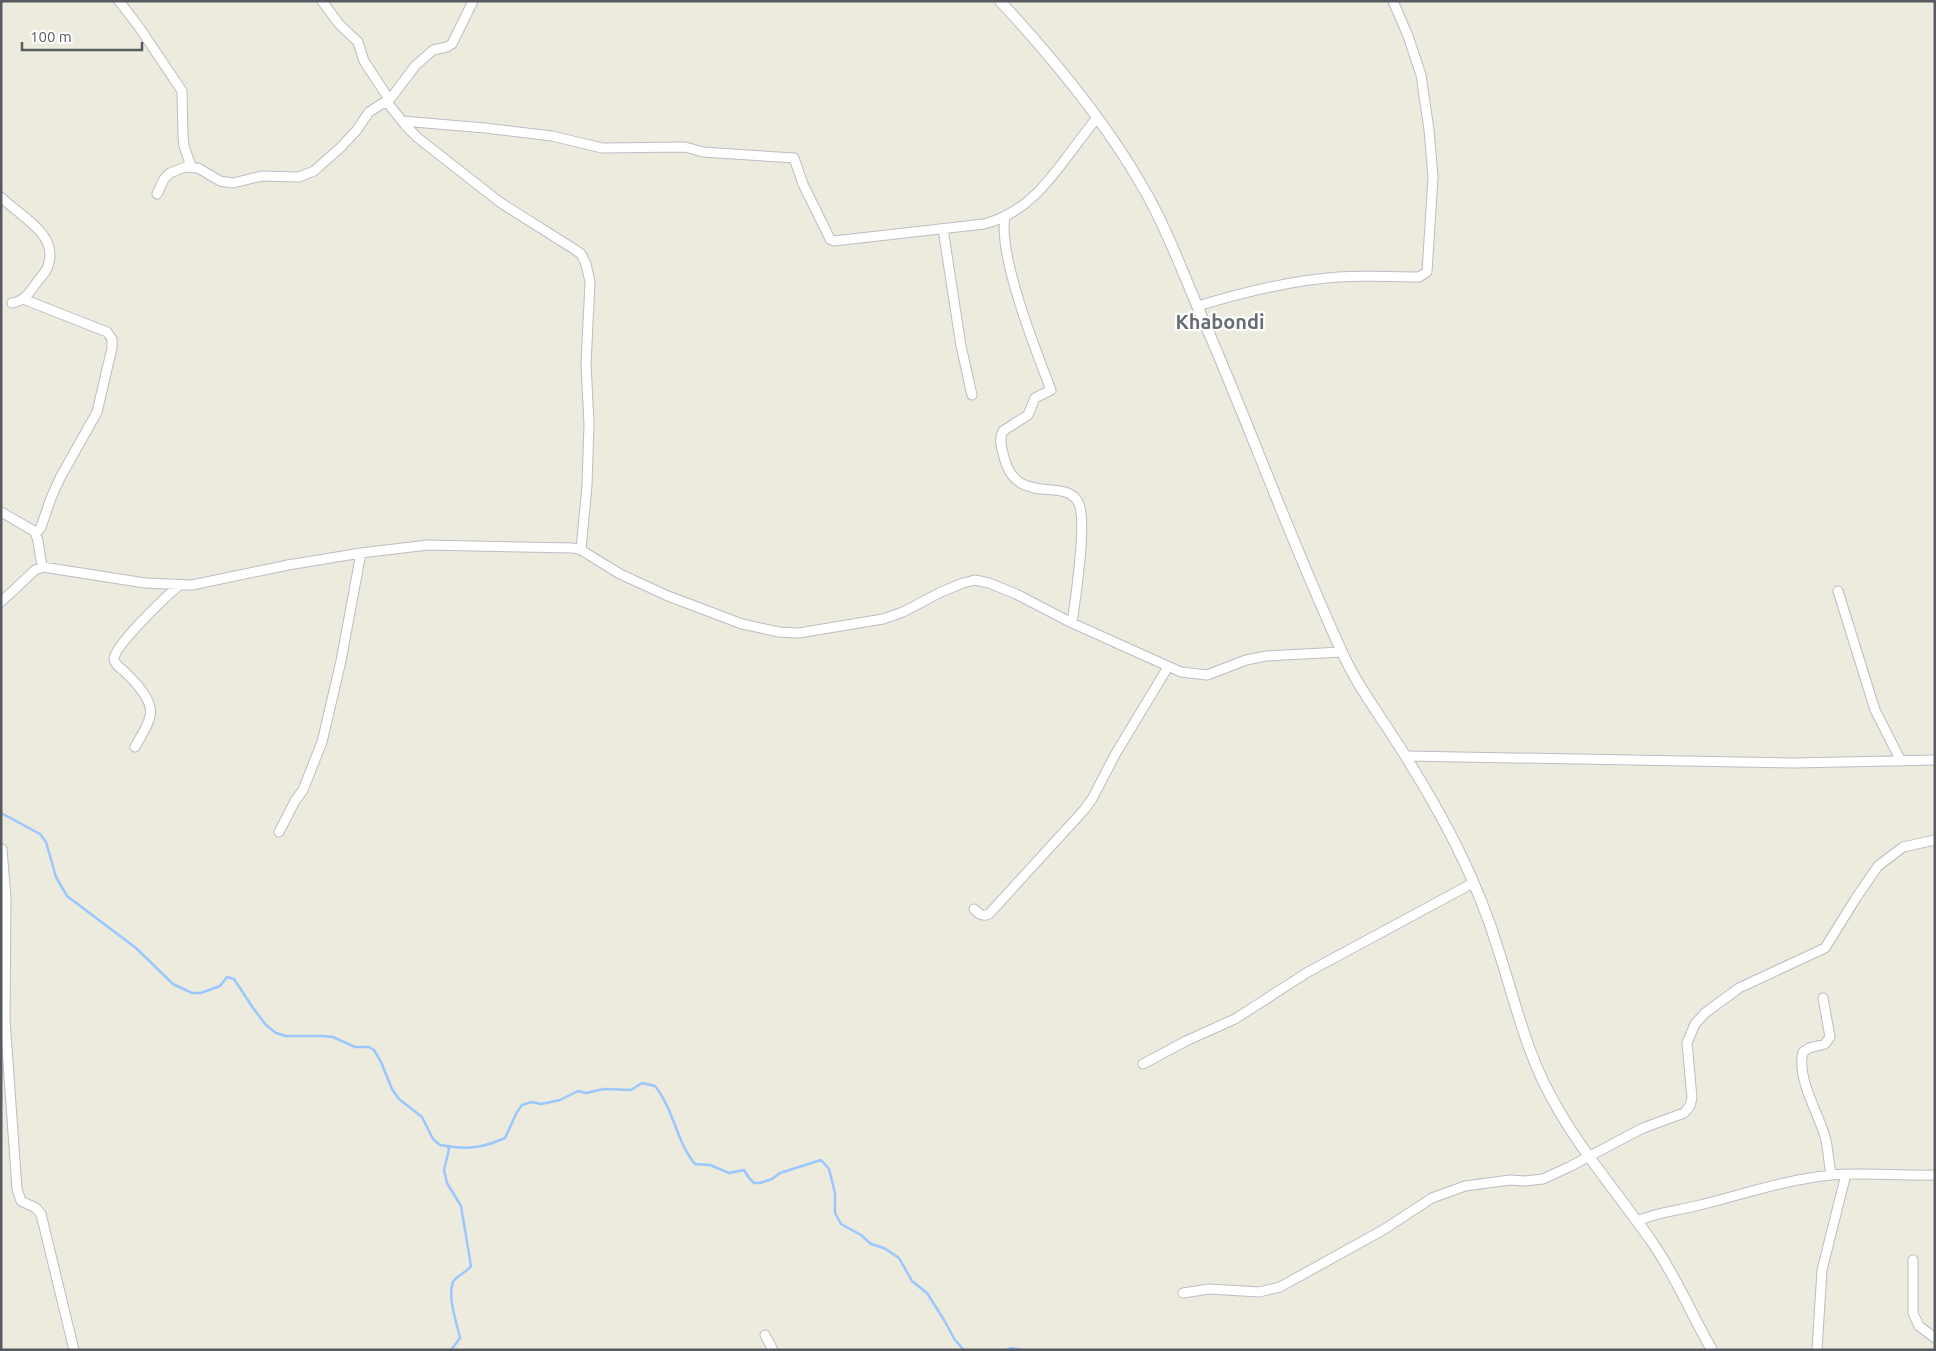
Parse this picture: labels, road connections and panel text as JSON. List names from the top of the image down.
{
  "districts": ["Khabondi"],
  "scale_bar": "100 m"
}
